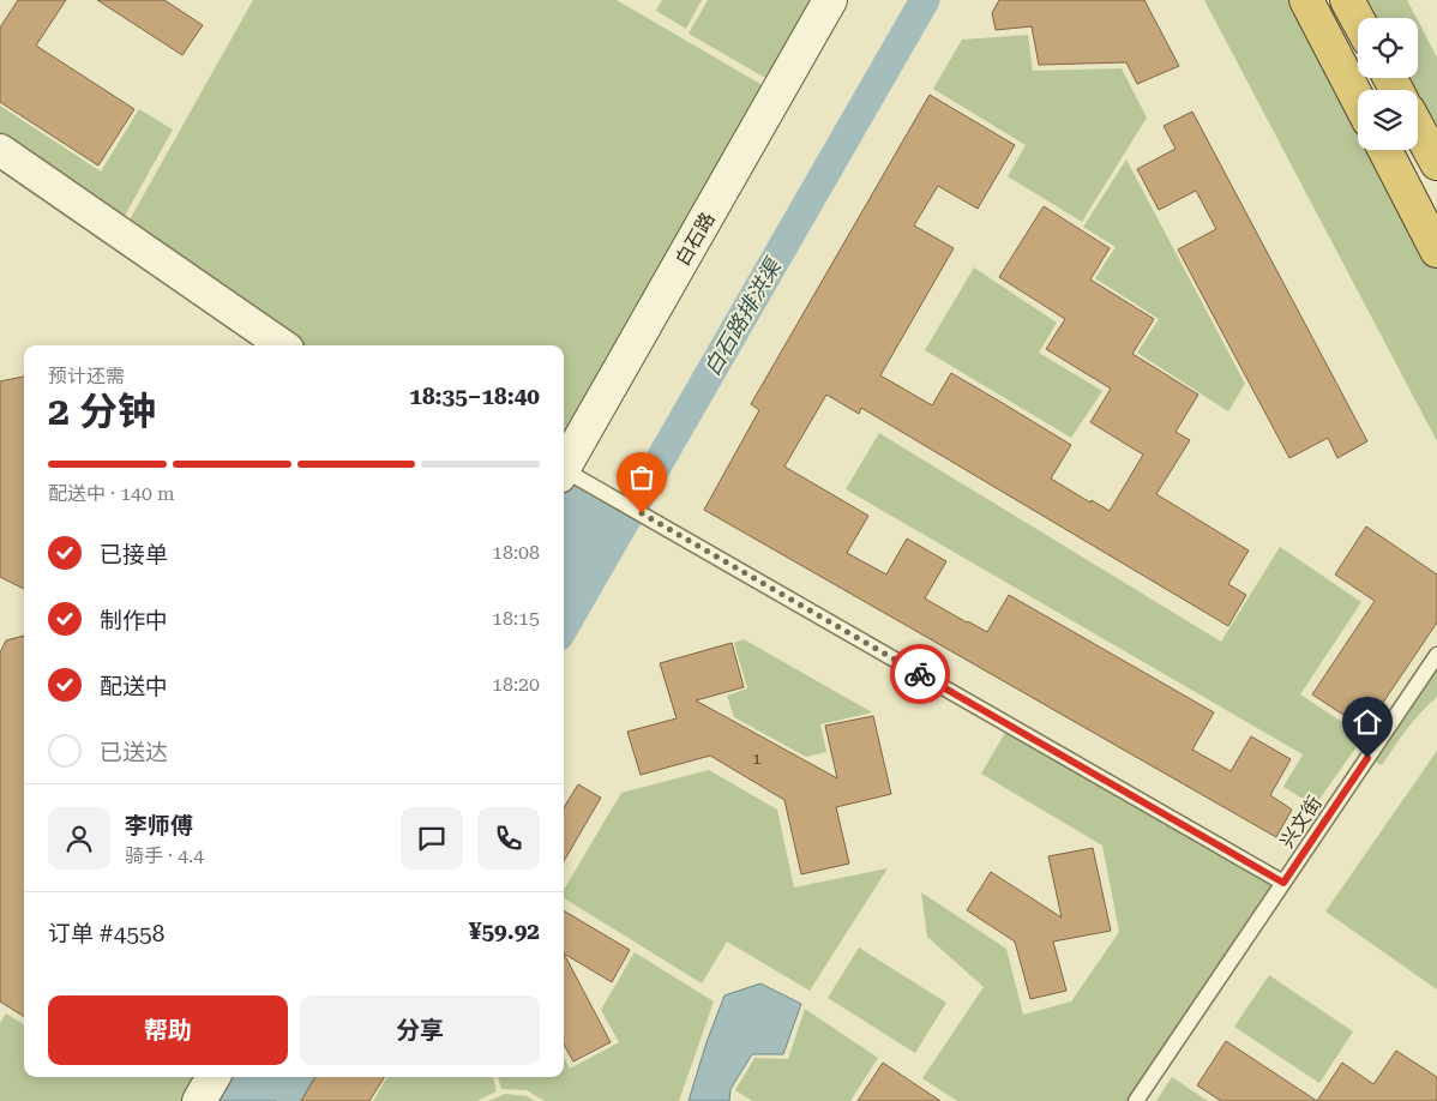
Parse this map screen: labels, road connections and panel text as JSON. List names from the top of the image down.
{
  "streets": {
    "main road": ["白石路"],
    "lane": ["兴文街"]
  },
  "water": ["白石路排洪渠"],
  "house_numbers": ["1"],
  "page": {
    "heading": ["2 分钟", "预计还需", "18:35–18:40"],
    "panel": [
      "李师傅",
      "骑手 · 4.4",
      "订单 #4558",
      "¥59.92"
    ],
    "bar": "配送中 · 140 m",
    "list": [
      ["已接单", "18:08"],
      ["制作中", "18:15"],
      ["配送中", "18:20"],
      "已送达"
    ],
    "buttons": ["帮助", "分享"]
  }
}
